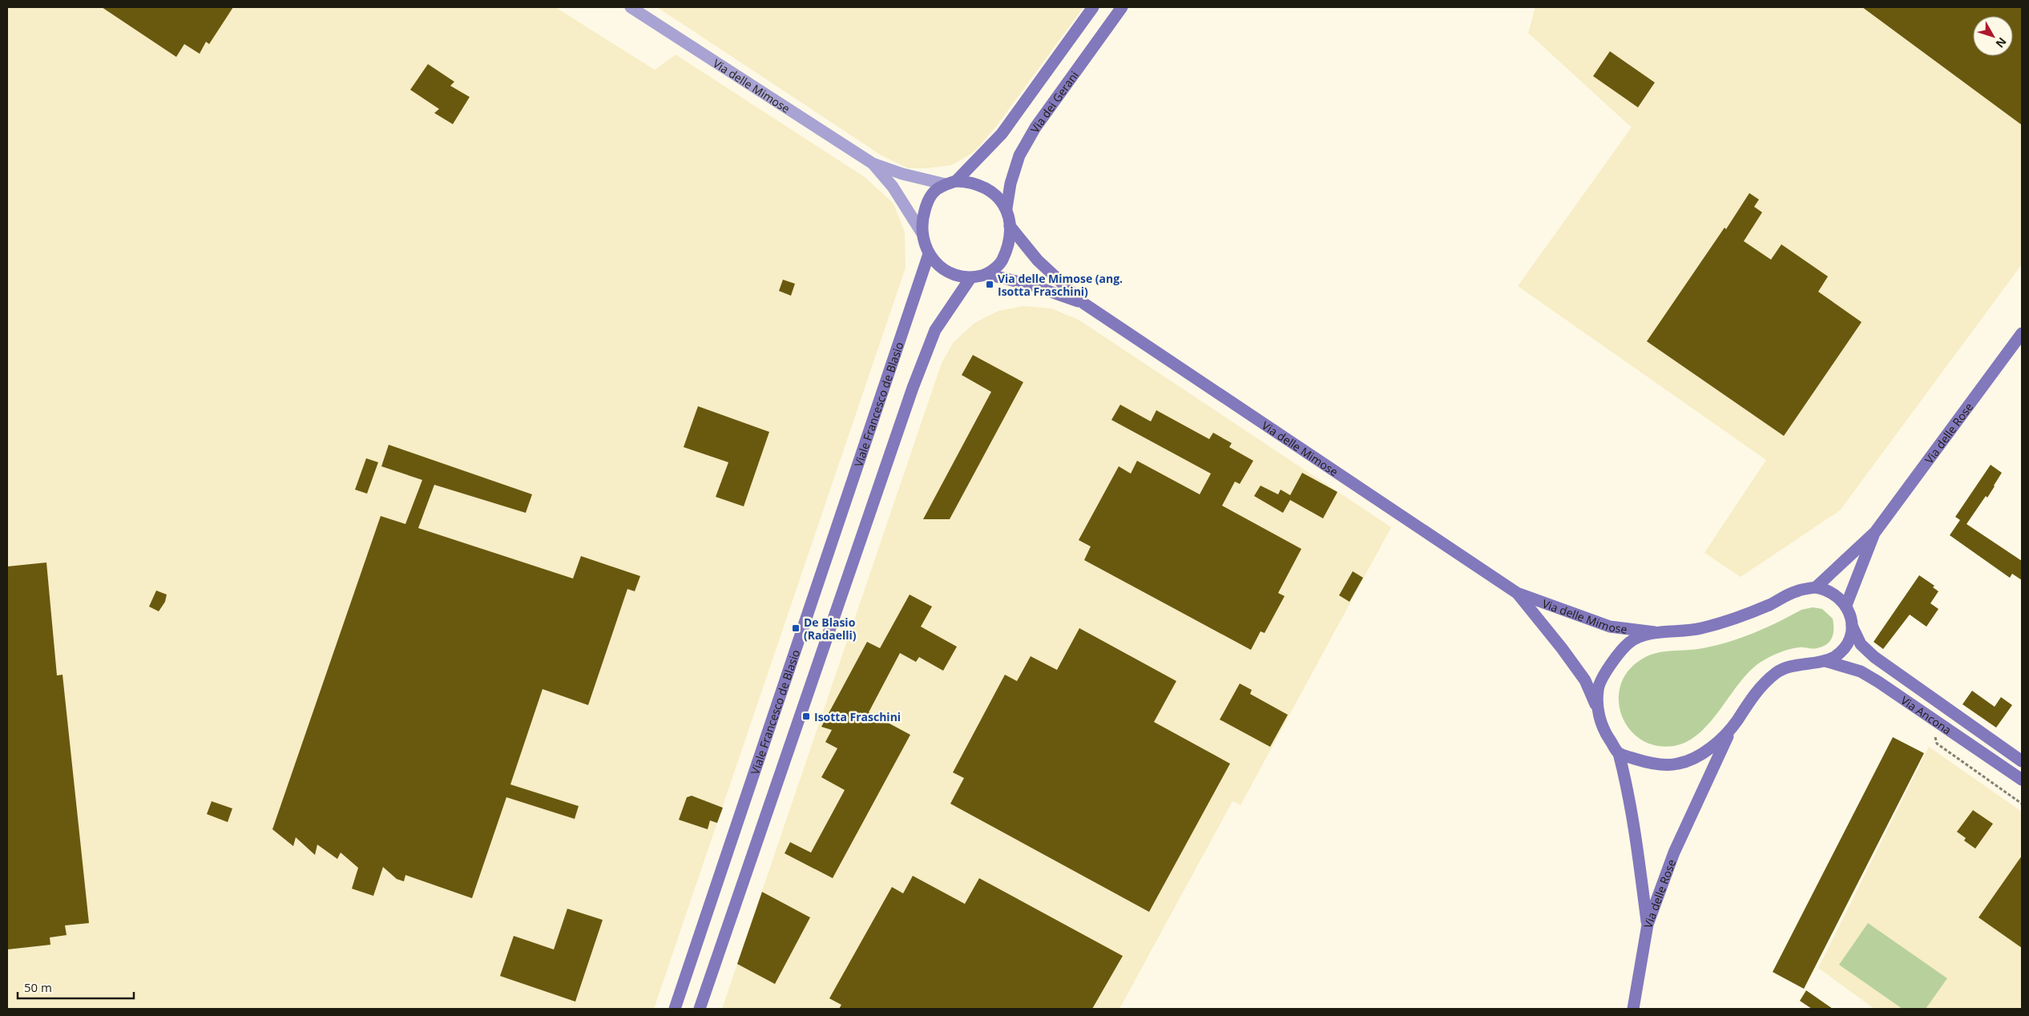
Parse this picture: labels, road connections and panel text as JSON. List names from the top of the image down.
{
  "streets": {
    "street": [
      "Via delle Mimose",
      "Via dei Gerani",
      "Viale Francesco de Blasio",
      "Via delle Rose",
      "Via Ancona"
    ]
  },
  "crossings": [
    ["Via delle Mimose", "Via dei Gerani"],
    ["Via delle Mimose", "Viale Francesco de Blasio"],
    ["Via delle Mimose", "Via delle Rose"],
    ["Via dei Gerani", "Viale Francesco de Blasio"],
    ["Via delle Rose", "Via Ancona"]
  ],
  "places": {
    "transit": ["Via delle Mimose (ang. Isotta Fraschini)", "De Blasio (Radaelli)", "Isotta Fraschini"]
  },
  "scale_bar": "50 m",
  "north": "bottom right"
}
